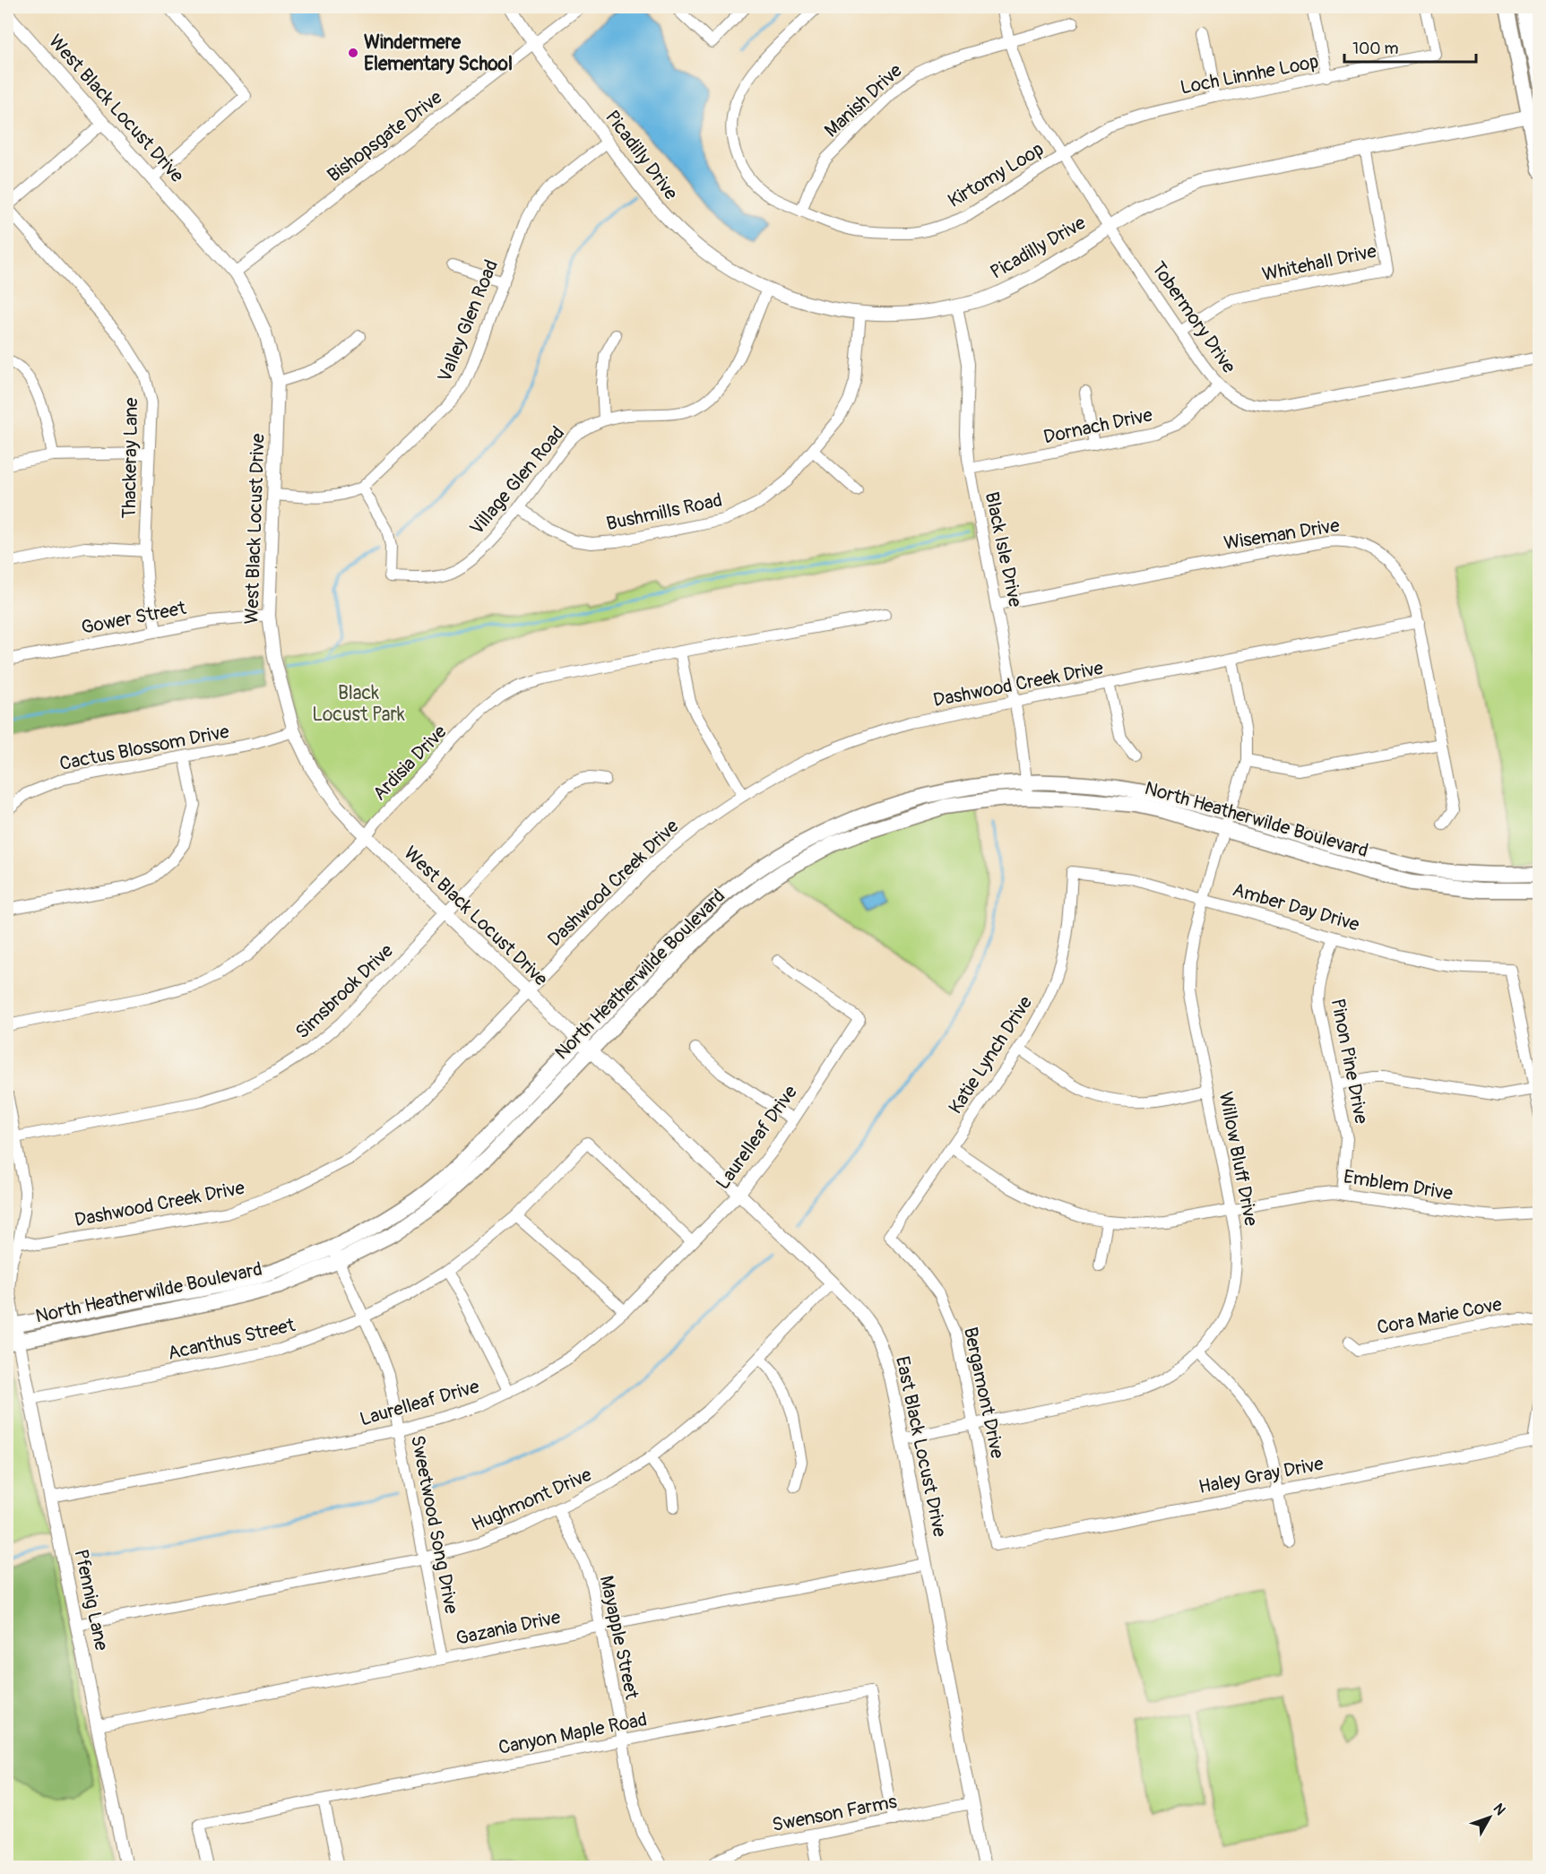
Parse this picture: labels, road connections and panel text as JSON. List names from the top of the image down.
{
  "streets": {
    "main road": ["North Heatherwilde Boulevard"],
    "street": [
      "Loch Linnhe Loop",
      "Manish Drive",
      "West Black Locust Drive",
      "Bishopsgate Drive",
      "Picadilly Drive",
      "Kirtomy Loop",
      "Whitehall Drive",
      "Tobermory Drive",
      "Valley Glen Road",
      "Dornach Drive",
      "Thackeray Lane",
      "Village Glen Road",
      "Bushmills Road",
      "Wiseman Drive",
      "Black Isle Drive",
      "Gower Street",
      "Dashwood Creek Drive",
      "Cactus Blossom Drive",
      "Ardisia Drive",
      "Amber Day Drive",
      "Simsbrook Drive",
      "Katie Lynch Drive",
      "Pinon Pine Drive",
      "Laurelleaf Drive",
      "Willow Bluff Drive",
      "Emblem Drive",
      "Cora Marie Cove",
      "Acanthus Street",
      "Bergamont Drive",
      "East Black Locust Drive",
      "Haley Gray Drive",
      "Hughmont Drive",
      "Sweetwood Song Drive",
      "Pfennig Lane",
      "Gazania Drive",
      "Mayapple Street",
      "Canyon Maple Road",
      "Swenson Farms"
    ]
  },
  "crossings": [
    ["Loch Linnhe Loop", "Kirtomy Loop"],
    ["Loch Linnhe Loop", "Tobermory Drive"],
    ["Manish Drive", "Kirtomy Loop"],
    ["Manish Drive", "Tobermory Drive"],
    ["West Black Locust Drive", "Bishopsgate Drive"],
    ["West Black Locust Drive", "Valley Glen Road"],
    ["West Black Locust Drive", "Gower Street"],
    ["West Black Locust Drive", "Dashwood Creek Drive"],
    ["West Black Locust Drive", "Cactus Blossom Drive"],
    ["West Black Locust Drive", "Ardisia Drive"],
    ["West Black Locust Drive", "North Heatherwilde Boulevard"],
    ["West Black Locust Drive", "Simsbrook Drive"],
    ["West Black Locust Drive", "East Black Locust Drive"],
    ["Bishopsgate Drive", "Picadilly Drive"],
    ["Picadilly Drive", "Whitehall Drive"],
    ["Picadilly Drive", "Tobermory Drive"],
    ["Picadilly Drive", "Valley Glen Road"],
    ["Picadilly Drive", "Village Glen Road"],
    ["Picadilly Drive", "Bushmills Road"],
    ["Picadilly Drive", "Black Isle Drive"],
    ["Kirtomy Loop", "Tobermory Drive"],
    ["Whitehall Drive", "Tobermory Drive"],
    ["Tobermory Drive", "Dornach Drive"],
    ["Valley Glen Road", "Village Glen Road"],
    ["Dornach Drive", "Black Isle Drive"],
    ["Thackeray Lane", "Gower Street"],
    ["Village Glen Road", "Bushmills Road"],
    ["Wiseman Drive", "Black Isle Drive"],
    ["Wiseman Drive", "Dashwood Creek Drive"],
    ["Black Isle Drive", "Dashwood Creek Drive"],
    ["Black Isle Drive", "North Heatherwilde Boulevard"],
    ["Dashwood Creek Drive", "Willow Bluff Drive"],
    ["North Heatherwilde Boulevard", "Willow Bluff Drive"],
    ["North Heatherwilde Boulevard", "East Black Locust Drive"],
    ["North Heatherwilde Boulevard", "Sweetwood Song Drive"],
    ["North Heatherwilde Boulevard", "Pfennig Lane"],
    ["Amber Day Drive", "Katie Lynch Drive"],
    ["Amber Day Drive", "Pinon Pine Drive"],
    ["Amber Day Drive", "Willow Bluff Drive"],
    ["Katie Lynch Drive", "Emblem Drive"],
    ["Katie Lynch Drive", "Bergamont Drive"],
    ["Pinon Pine Drive", "Emblem Drive"],
    ["Laurelleaf Drive", "Acanthus Street"],
    ["Laurelleaf Drive", "East Black Locust Drive"],
    ["Laurelleaf Drive", "Sweetwood Song Drive"],
    ["Laurelleaf Drive", "Pfennig Lane"],
    ["Willow Bluff Drive", "Emblem Drive"],
    ["Willow Bluff Drive", "Bergamont Drive"],
    ["Willow Bluff Drive", "East Black Locust Drive"],
    ["Acanthus Street", "Sweetwood Song Drive"],
    ["Acanthus Street", "Pfennig Lane"],
    ["Bergamont Drive", "Haley Gray Drive"],
    ["East Black Locust Drive", "Hughmont Drive"],
    ["East Black Locust Drive", "Gazania Drive"],
    ["East Black Locust Drive", "Swenson Farms"],
    ["Hughmont Drive", "Sweetwood Song Drive"],
    ["Hughmont Drive", "Pfennig Lane"],
    ["Hughmont Drive", "Mayapple Street"],
    ["Sweetwood Song Drive", "Gazania Drive"],
    ["Pfennig Lane", "Gazania Drive"],
    ["Gazania Drive", "Mayapple Street"],
    ["Mayapple Street", "Canyon Maple Road"],
    ["Canyon Maple Road", "Swenson Farms"]
  ],
  "parks": ["Black Locust Park"],
  "places": ["Windermere Elementary School"],
  "scale_bar": "100 m",
  "north": "top right"
}
